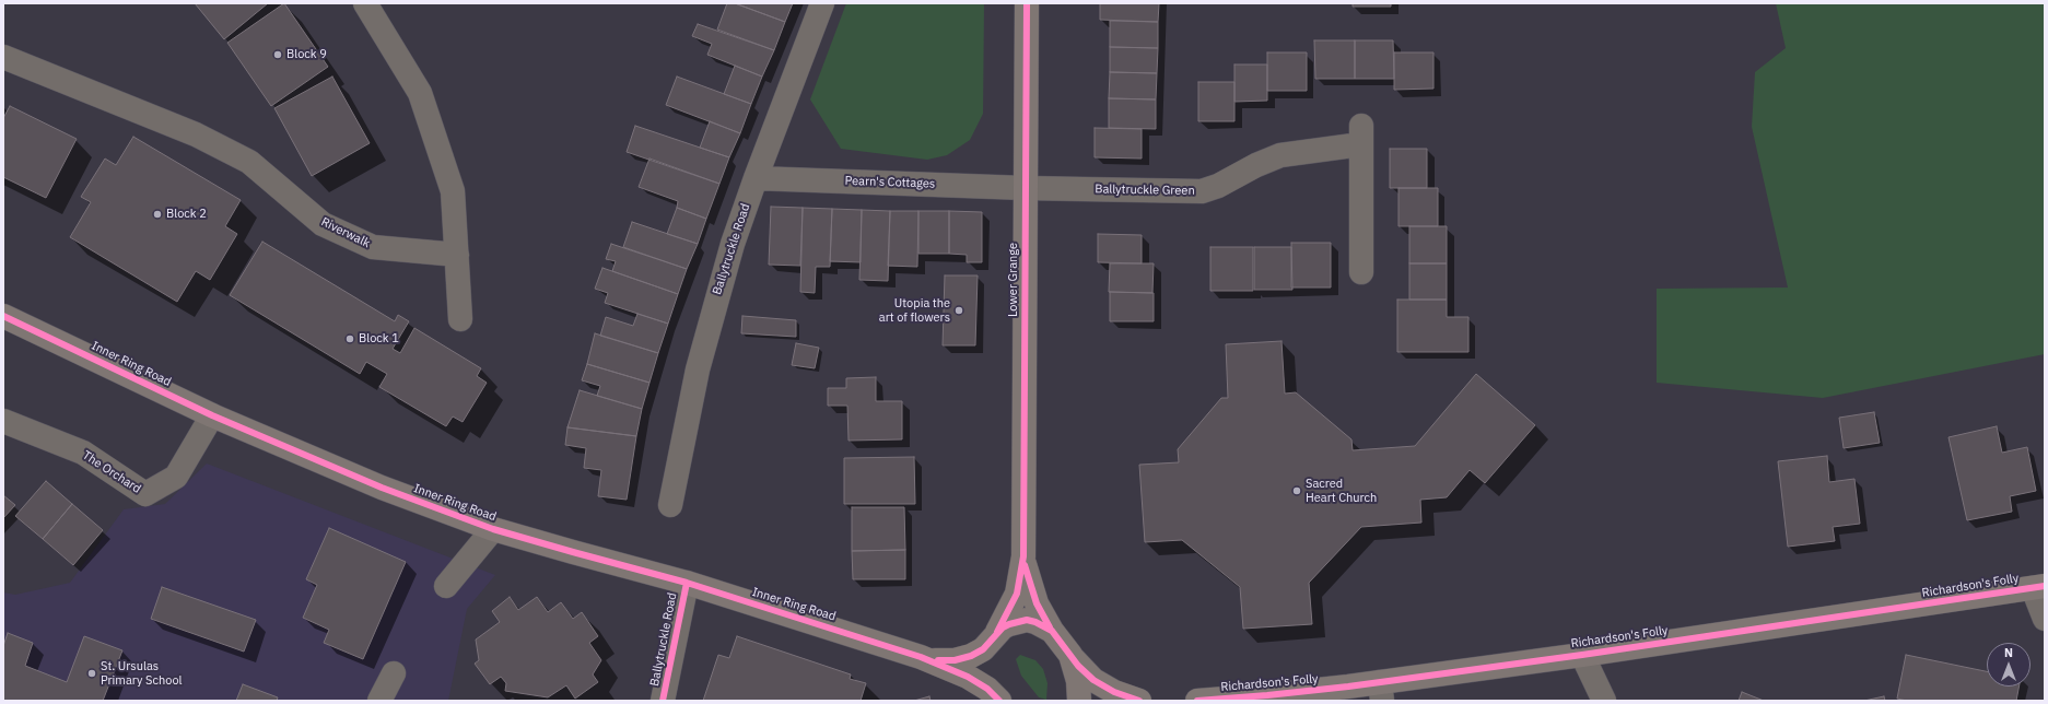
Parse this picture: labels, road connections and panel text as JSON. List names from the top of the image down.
{
  "streets": {
    "main road": ["Lower Grange", "Inner Ring Road", "Richardson's Folly"],
    "street": [
      "Pearn's Cottages",
      "Ballytruckle Green",
      "Riverwalk",
      "Ballytruckle Road",
      "The Orchard"
    ]
  },
  "crossings": [
    ["Pearn's Cottages", "Ballytruckle Green"],
    ["Pearn's Cottages", "Ballytruckle Road"],
    ["Pearn's Cottages", "Lower Grange"],
    ["Ballytruckle Green", "Lower Grange"],
    ["Ballytruckle Road", "Inner Ring Road"],
    ["Inner Ring Road", "The Orchard"]
  ],
  "places": [
    "Block 9",
    "Block 2",
    "Utopia the art of flowers",
    "Block 1",
    "Sacred Heart Church",
    "St. Ursulas Primary School"
  ],
  "north": "top"
}
